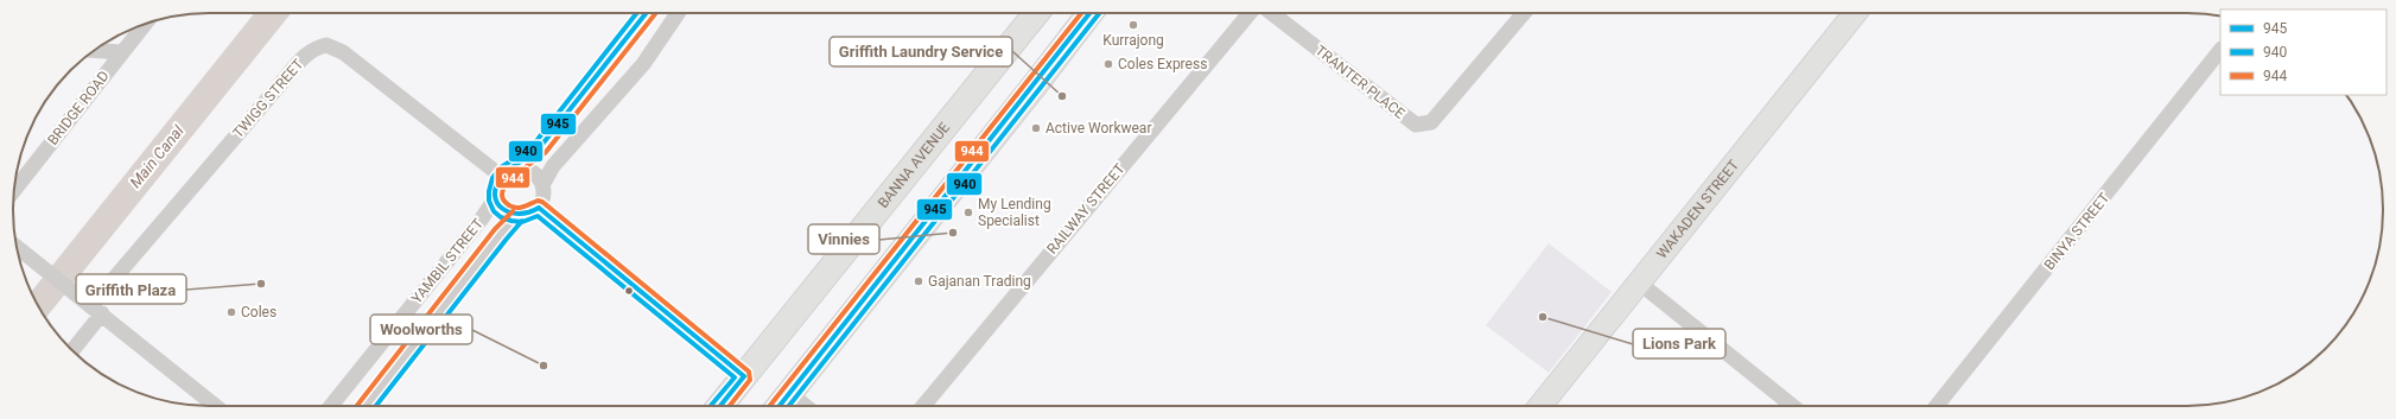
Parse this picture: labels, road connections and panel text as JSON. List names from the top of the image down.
{
  "streets": {
    "main road": ["BANNA AVENUE"],
    "street": [
      "TRANTER PLACE",
      "TWIGG STREET",
      "BRIDGE ROAD",
      "RAILWAY STREET",
      "WAKADEN STREET",
      "BINYA STREET",
      "YAMBIL STREET"
    ]
  },
  "crossings": [
    ["TWIGG STREET", "YAMBIL STREET"]
  ],
  "water": ["Main Canal"],
  "places": [
    "Kurrajong",
    "Coles Express",
    "Griffith Laundry Service",
    "Active Workwear",
    "My Lending Specialist",
    "Vinnies",
    "Gajanan Trading",
    "Griffith Plaza",
    "Coles",
    "Lions Park",
    "Woolworths"
  ],
  "lines": ["transit line 945", "transit line 940", "transit line 944"],
  "legend": ["945", "940", "944"]
}
